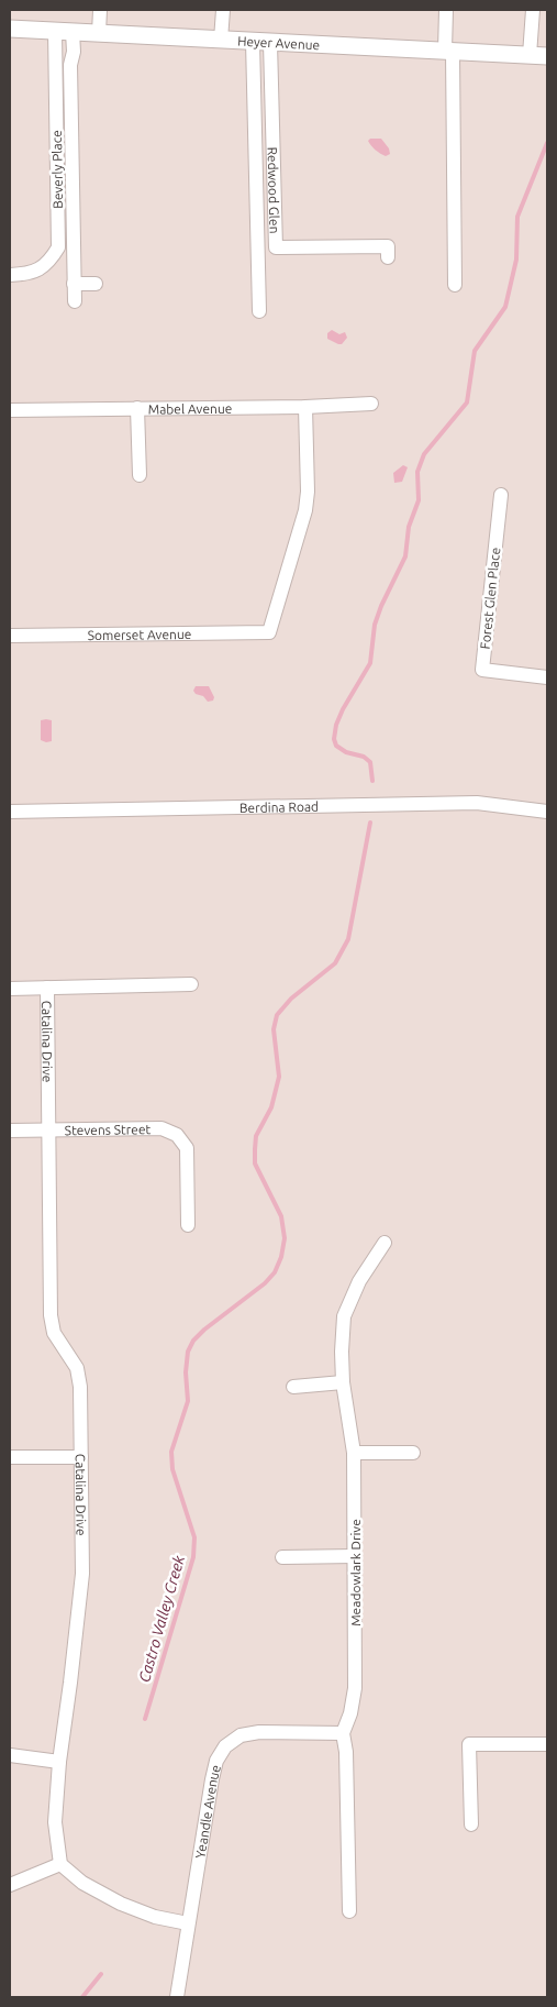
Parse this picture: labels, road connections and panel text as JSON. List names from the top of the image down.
{
  "streets": {
    "street": [
      "Heyer Avenue",
      "Beverly Place",
      "Redwood Glen",
      "Mabel Avenue",
      "Forest Glen Place",
      "Somerset Avenue",
      "Berdina Road",
      "Catalina Drive",
      "Stevens Street",
      "Meadowlark Drive",
      "Yeandle Avenue"
    ]
  },
  "crossings": [
    ["Heyer Avenue", "Beverly Place"],
    ["Heyer Avenue", "Redwood Glen"],
    ["Mabel Avenue", "Somerset Avenue"],
    ["Catalina Drive", "Stevens Street"],
    ["Meadowlark Drive", "Yeandle Avenue"]
  ],
  "water": ["Castro Valley Creek"]
}
